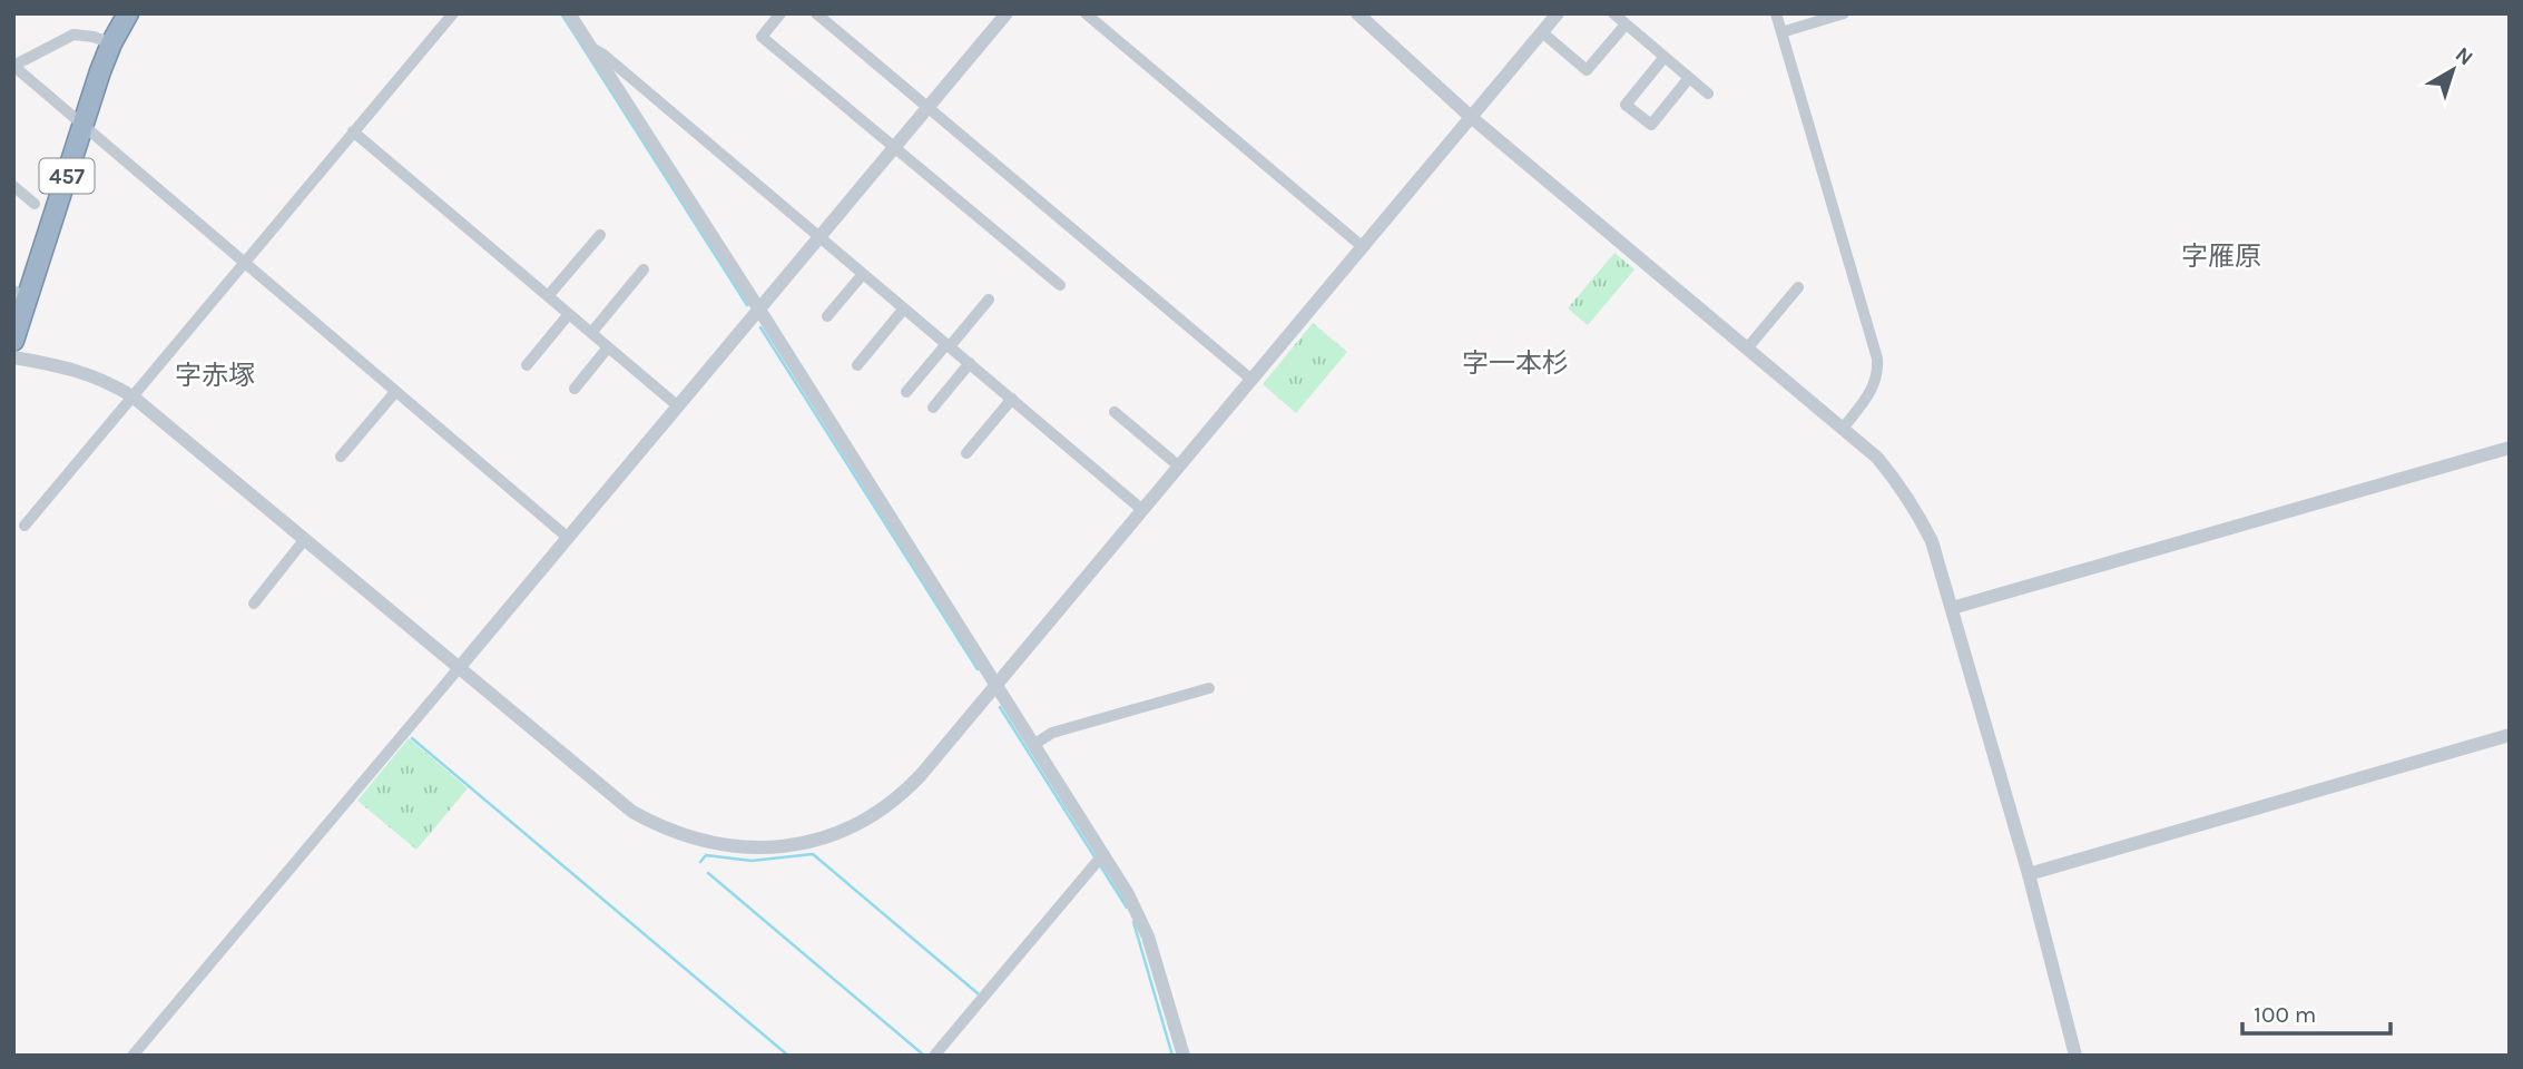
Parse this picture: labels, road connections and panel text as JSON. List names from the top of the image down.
{
  "streets": {
    "highway": ["457"]
  },
  "districts": ["字雁原", "字一本杉", "字赤塚"],
  "scale_bar": "100 m",
  "north": "top right"
}
